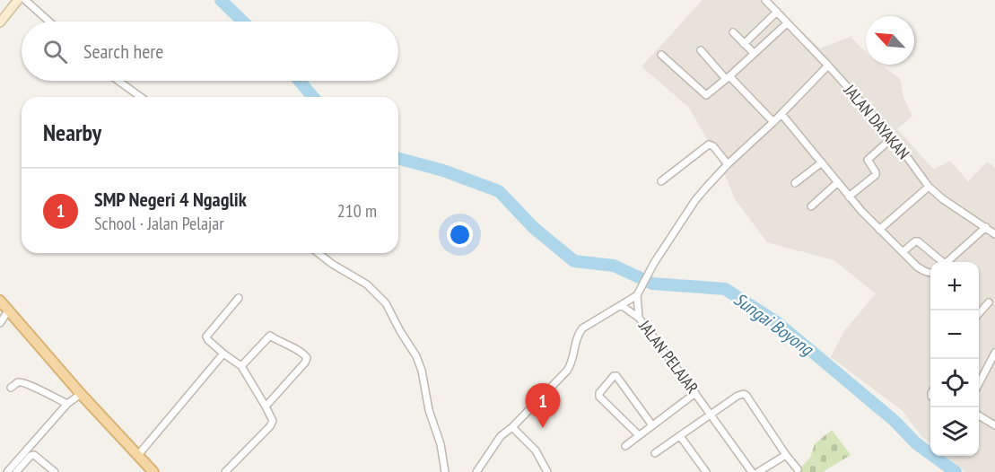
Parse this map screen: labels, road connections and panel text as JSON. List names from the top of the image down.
{
  "streets": {
    "street": ["JALAN DAYAKAN", "JALAN PELAJAR"]
  },
  "water": ["Sungai Boyong"],
  "north": "top left",
  "page": {
    "search": "Search here",
    "heading": "Nearby",
    "list": [
      {
        "mark": "1",
        "name": "SMP Negeri 4 Ngaglik",
        "note": "School · Jalan Pelajar",
        "value": "210 m"
      }
    ],
    "map_buttons": ["+", "−"],
    "pins": "1"
  }
}
